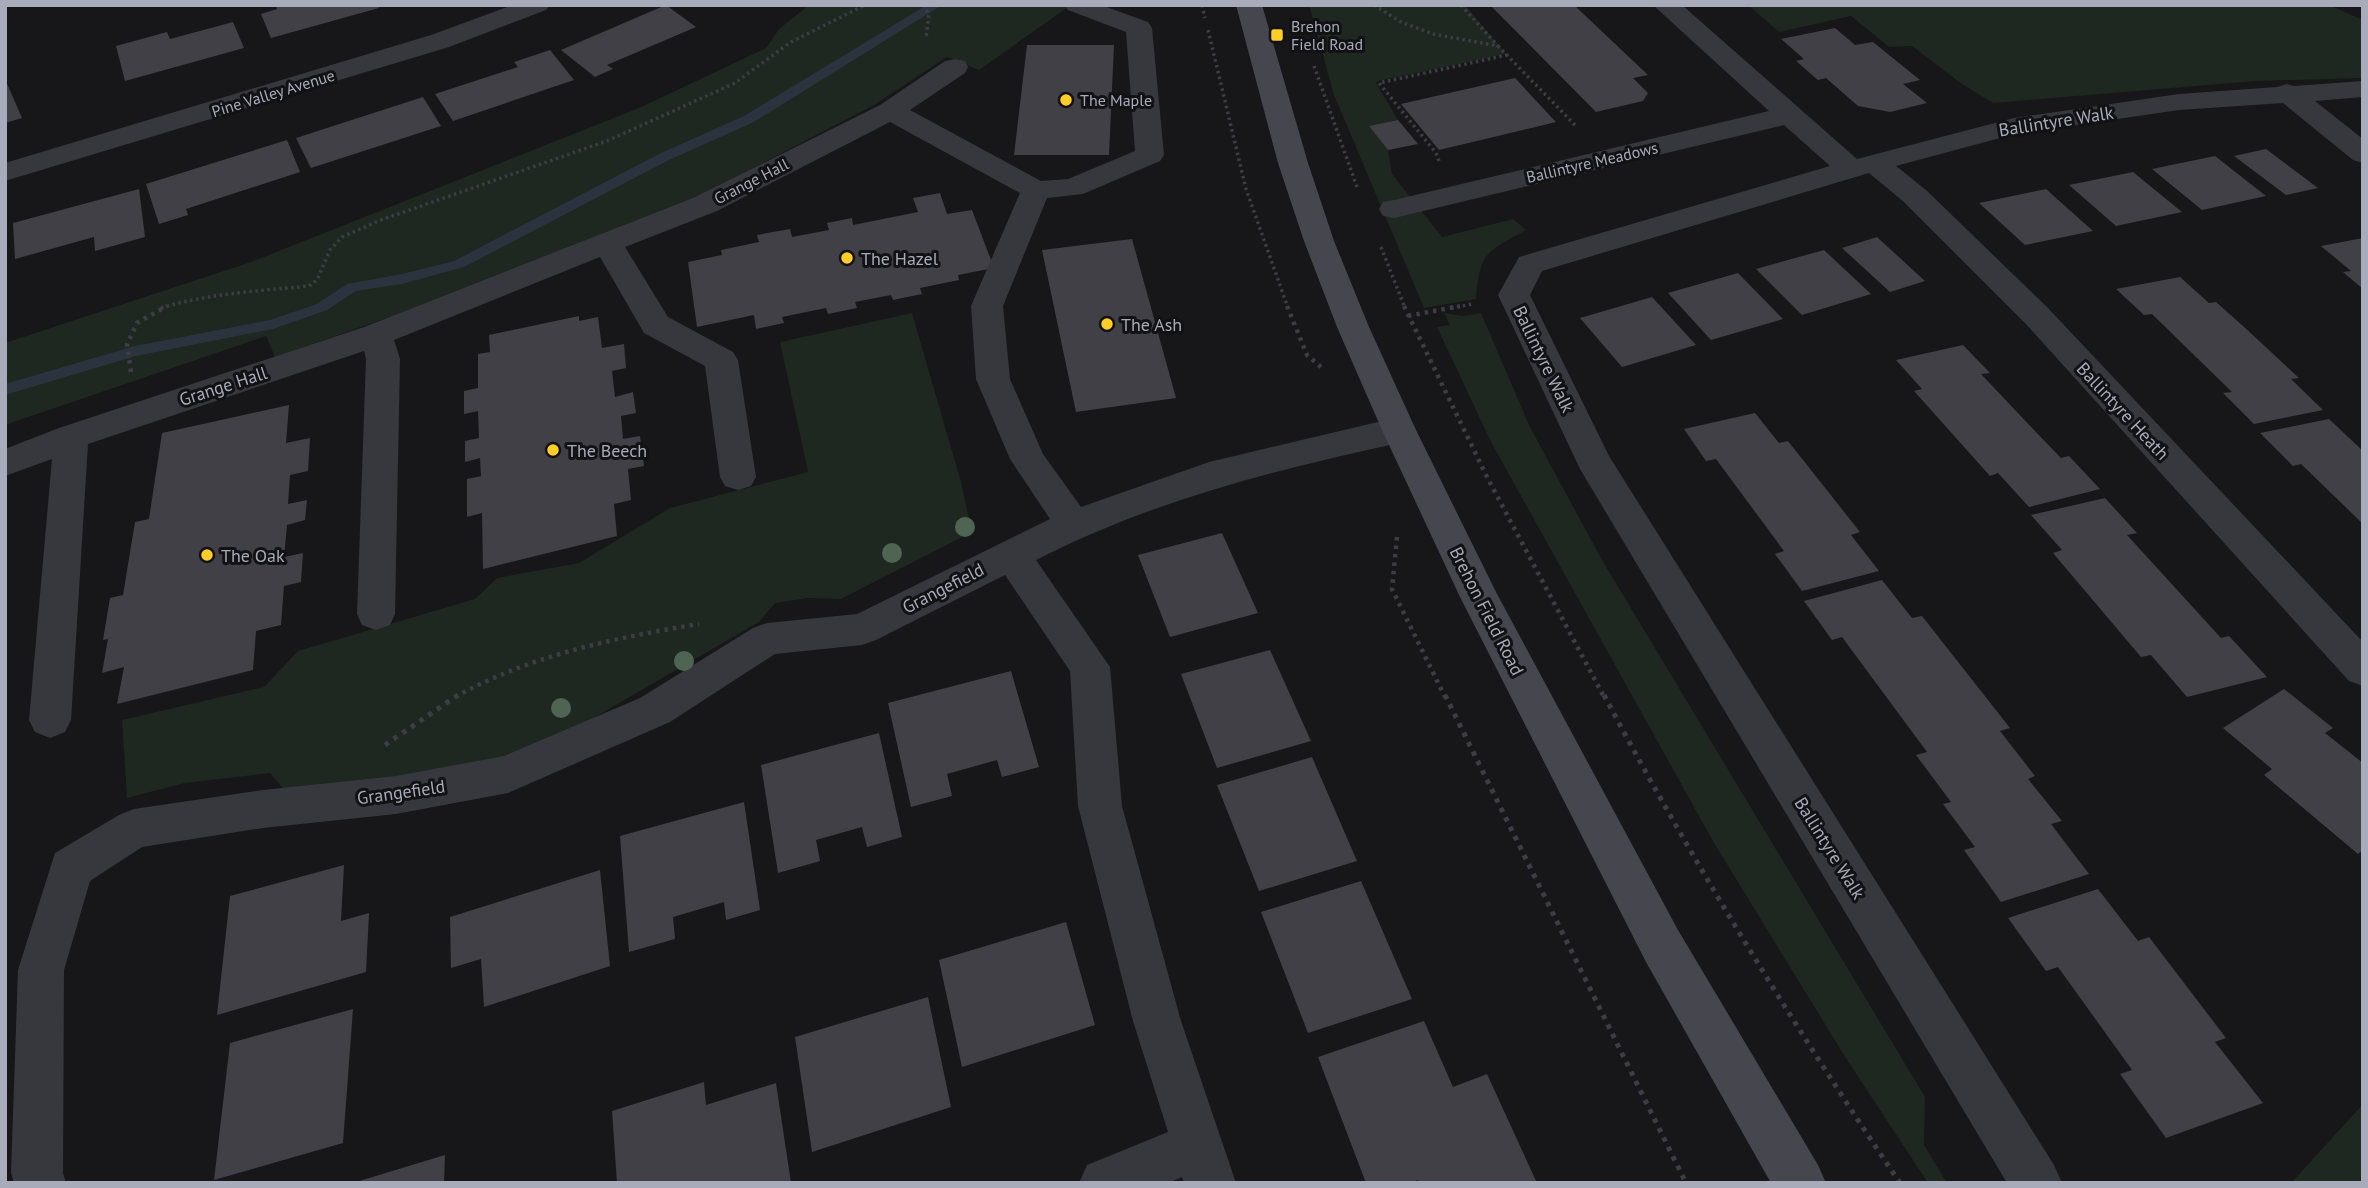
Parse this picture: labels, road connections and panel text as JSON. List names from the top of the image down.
{
  "streets": {
    "main road": ["Brehon Field Road"],
    "street": [
      "Pine Valley Avenue",
      "Ballintyre Walk",
      "Ballintyre Meadows",
      "Grange Hall",
      "Ballintyre Heath",
      "Grangefield"
    ]
  },
  "crossings": [
    ["Ballintyre Walk", "Ballintyre Heath"],
    ["Grangefield", "Brehon Field Road"]
  ],
  "places": {
    "transit": ["Brehon Field Road"],
    "other": [
      "The Maple",
      "The Hazel",
      "The Ash",
      "The Beech",
      "The Oak"
    ]
  }
}
